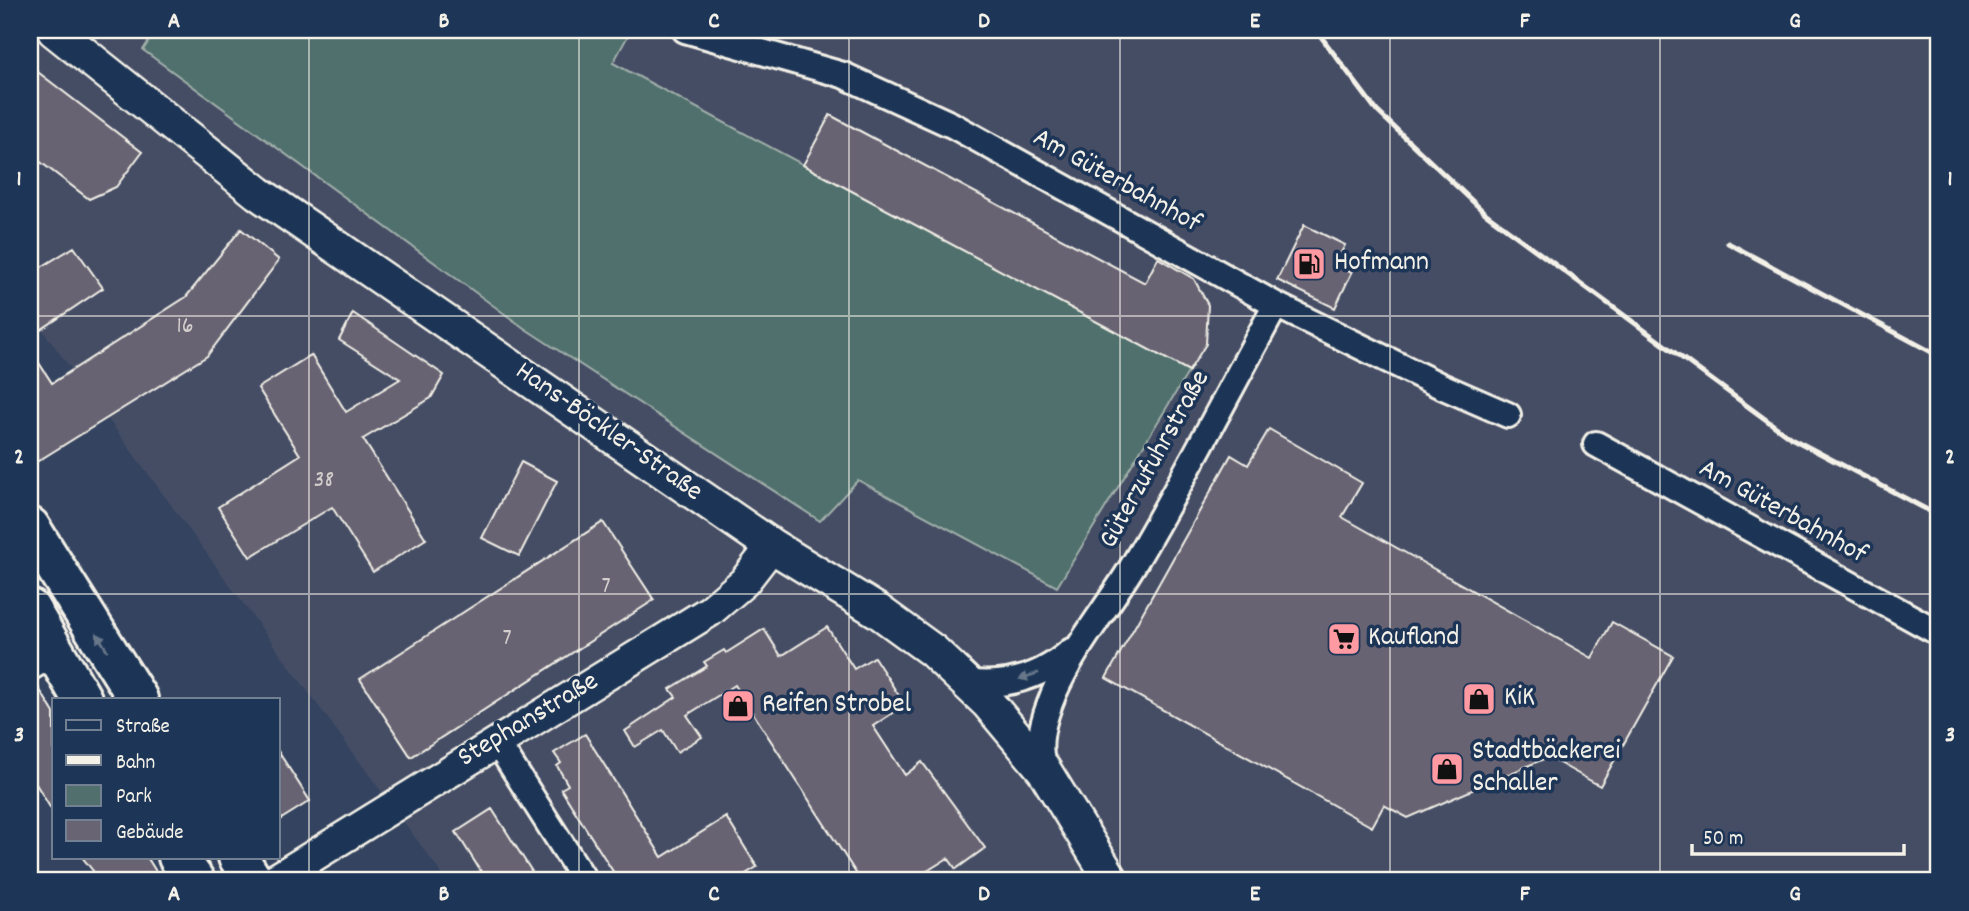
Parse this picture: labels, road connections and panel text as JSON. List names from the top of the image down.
{
  "streets": {
    "main road": ["Hans-Böckler-Straße"],
    "street": ["Am Güterbahnhof", "Güterzufuhrstraße", "Stephanstraße"]
  },
  "crossings": [
    ["Am Güterbahnhof", "Güterzufuhrstraße"],
    ["Hans-Böckler-Straße", "Güterzufuhrstraße"],
    ["Hans-Böckler-Straße", "Stephanstraße"]
  ],
  "places": {
    "fuel station": ["Hofmann"],
    "supermarket": ["Kaufland"],
    "shop": ["KiK", "Reifen Strobel", "Stadtbäckerei Schaller"]
  },
  "house_numbers": [
    "16",
    "38",
    "7",
    "7"
  ],
  "legend": [
    "Straße",
    "Bahn",
    "Park",
    "Gebäude"
  ],
  "scale_bar": "50 m",
  "grid": {
    "columns": [
      "A",
      "B",
      "C",
      "D",
      "E",
      "F",
      "G"
    ],
    "rows": ["1", "2", "3"]
  }
}
